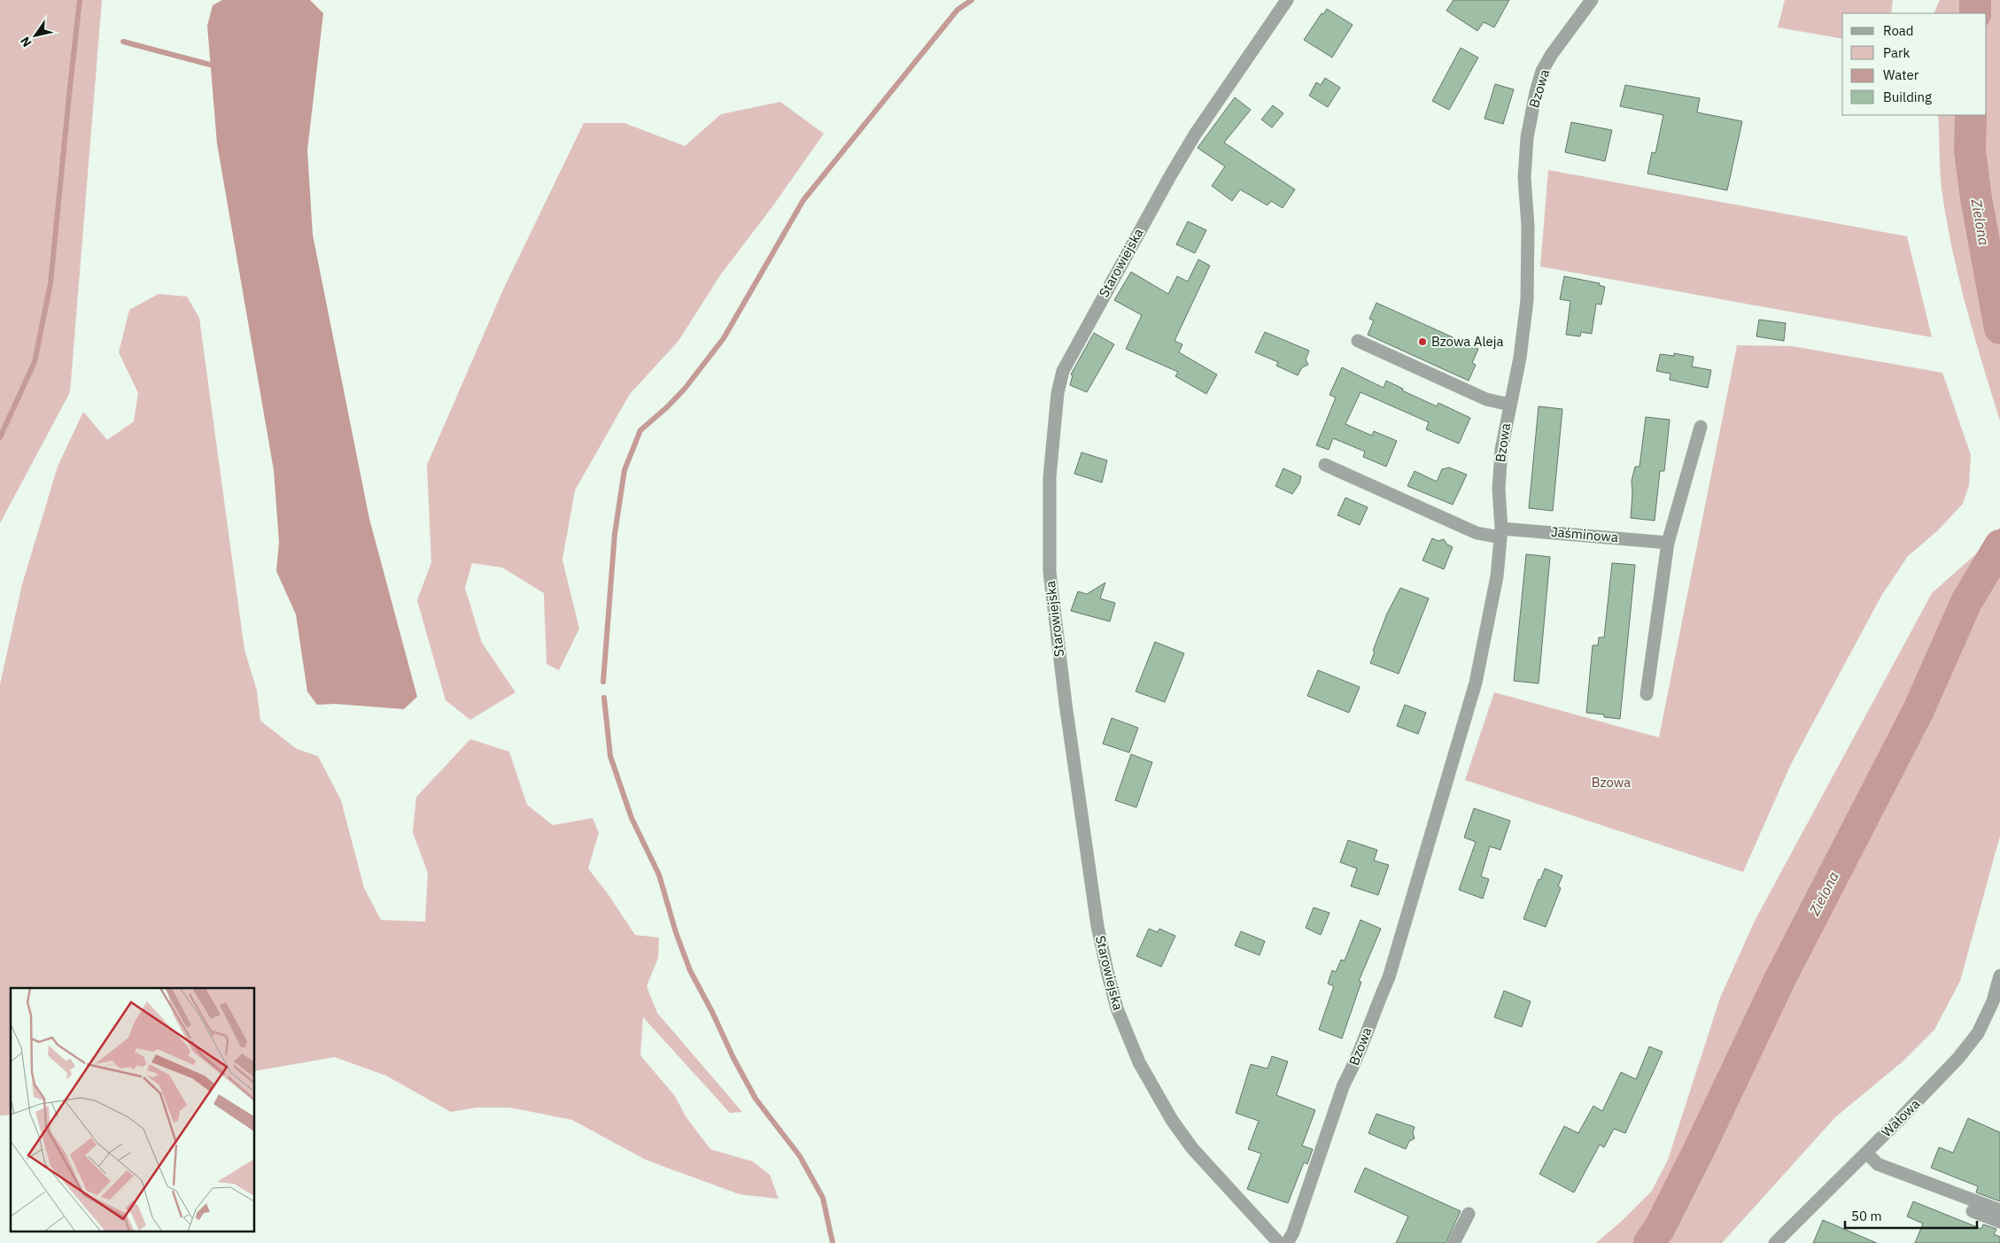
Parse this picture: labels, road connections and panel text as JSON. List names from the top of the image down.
{
  "streets": {
    "street": [
      "Bzowa",
      "Starowiejska",
      "Jaśminowa",
      "Wałowa"
    ]
  },
  "crossings": [
    ["Bzowa", "Jaśminowa"]
  ],
  "water": ["Zielona"],
  "parks": ["Bzowa"],
  "places": ["Bzowa Aleja"],
  "legend": [
    "Road",
    "Park",
    "Water",
    "Building"
  ],
  "scale_bar": "50 m",
  "north": "bottom left"
}
